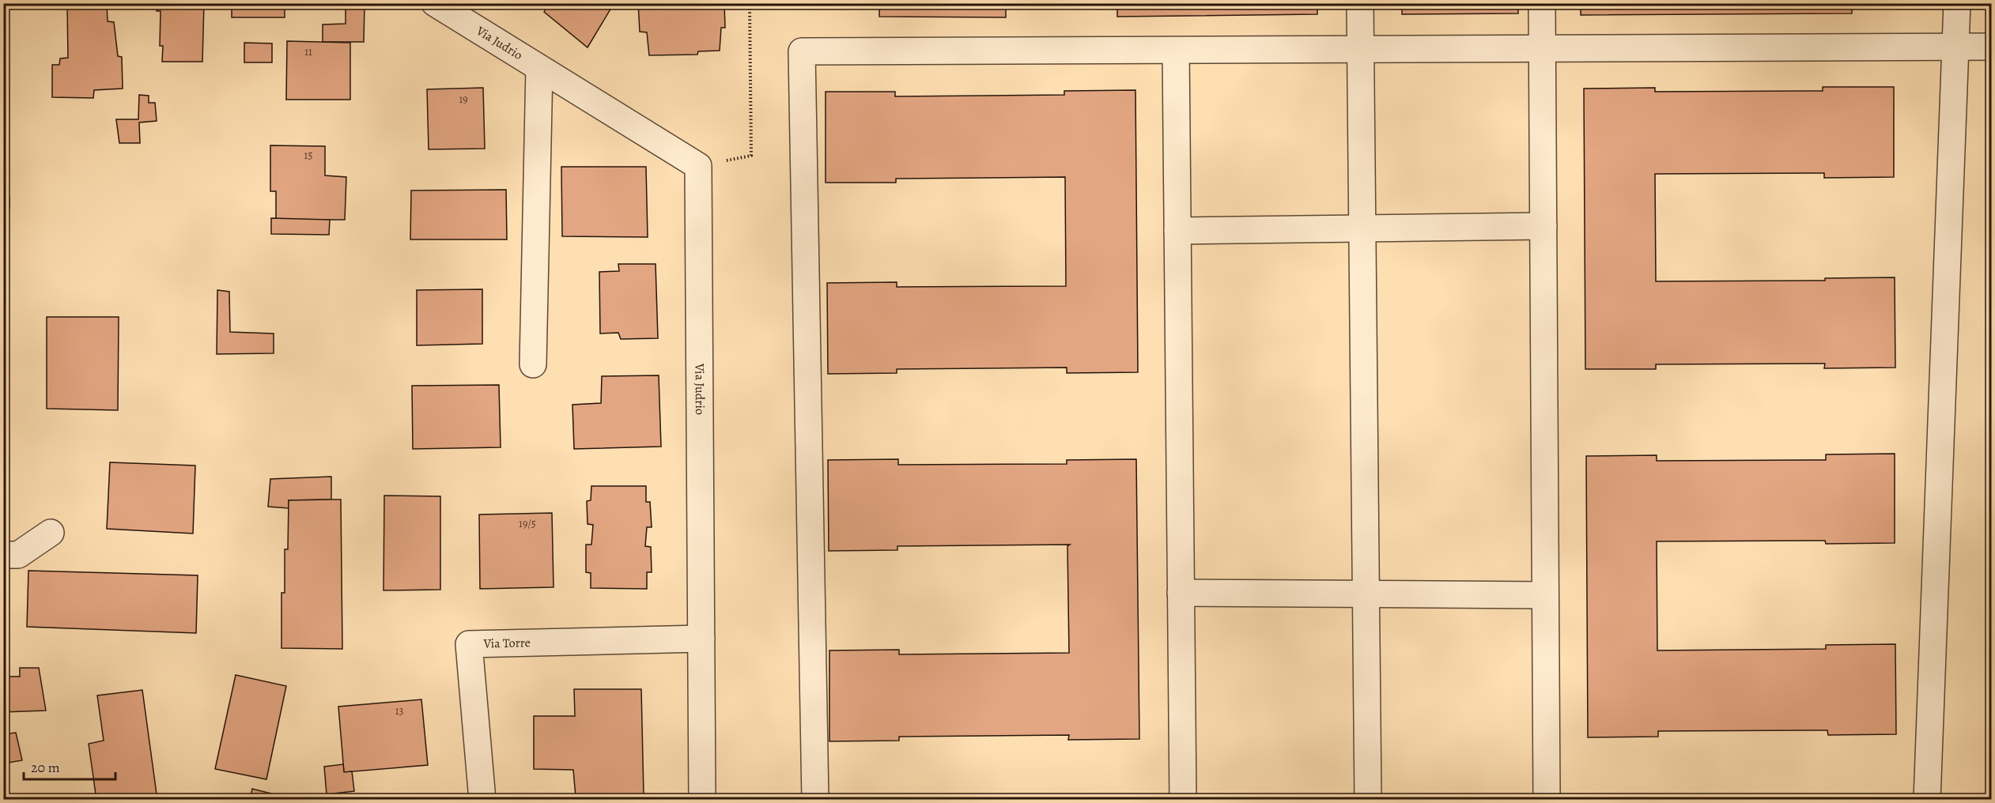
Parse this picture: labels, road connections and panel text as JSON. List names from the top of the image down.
{
  "streets": {
    "street": ["Via Judrio", "Via Torre"]
  },
  "crossings": [
    ["Via Judrio", "Via Torre"]
  ],
  "house_numbers": [
    "11",
    "19",
    "15",
    "19/5",
    "13"
  ],
  "scale_bar": "20 m"
}
